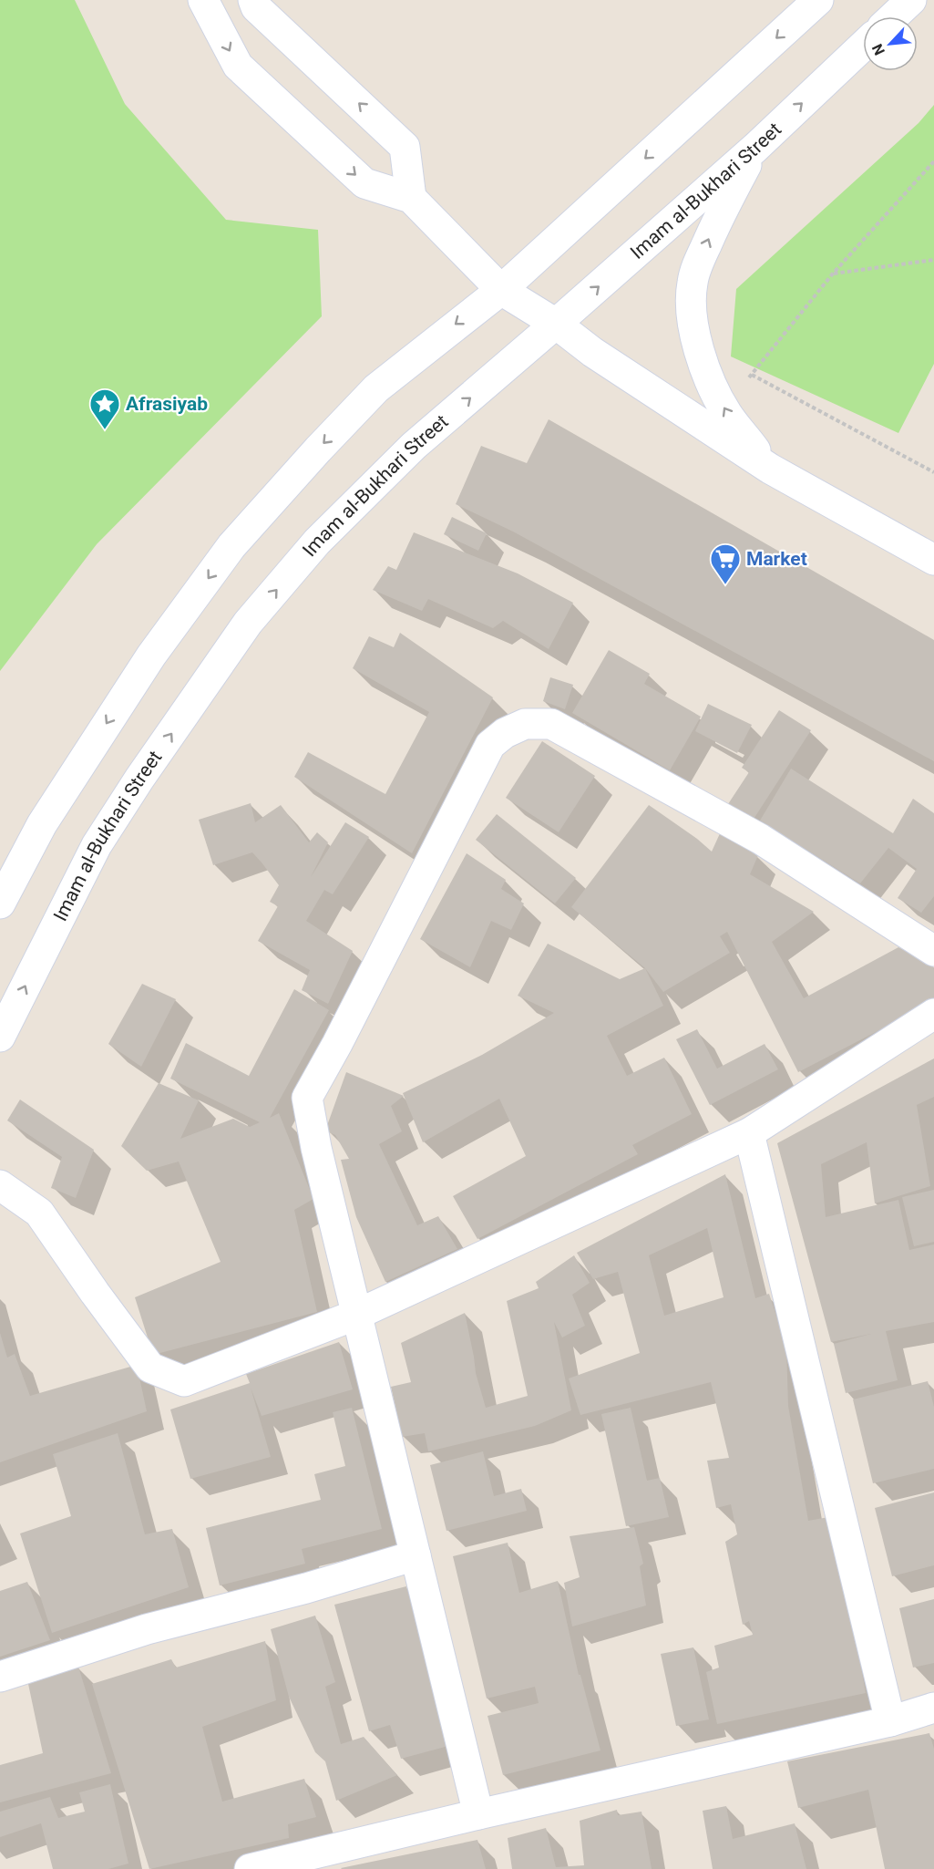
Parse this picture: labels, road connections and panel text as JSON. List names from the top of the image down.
{
  "streets": {
    "street": ["Imam al-Bukhari Street"]
  },
  "places": {
    "place": ["Afrasiyab"],
    "supermarket": ["Market"]
  },
  "north": "bottom left"
}
